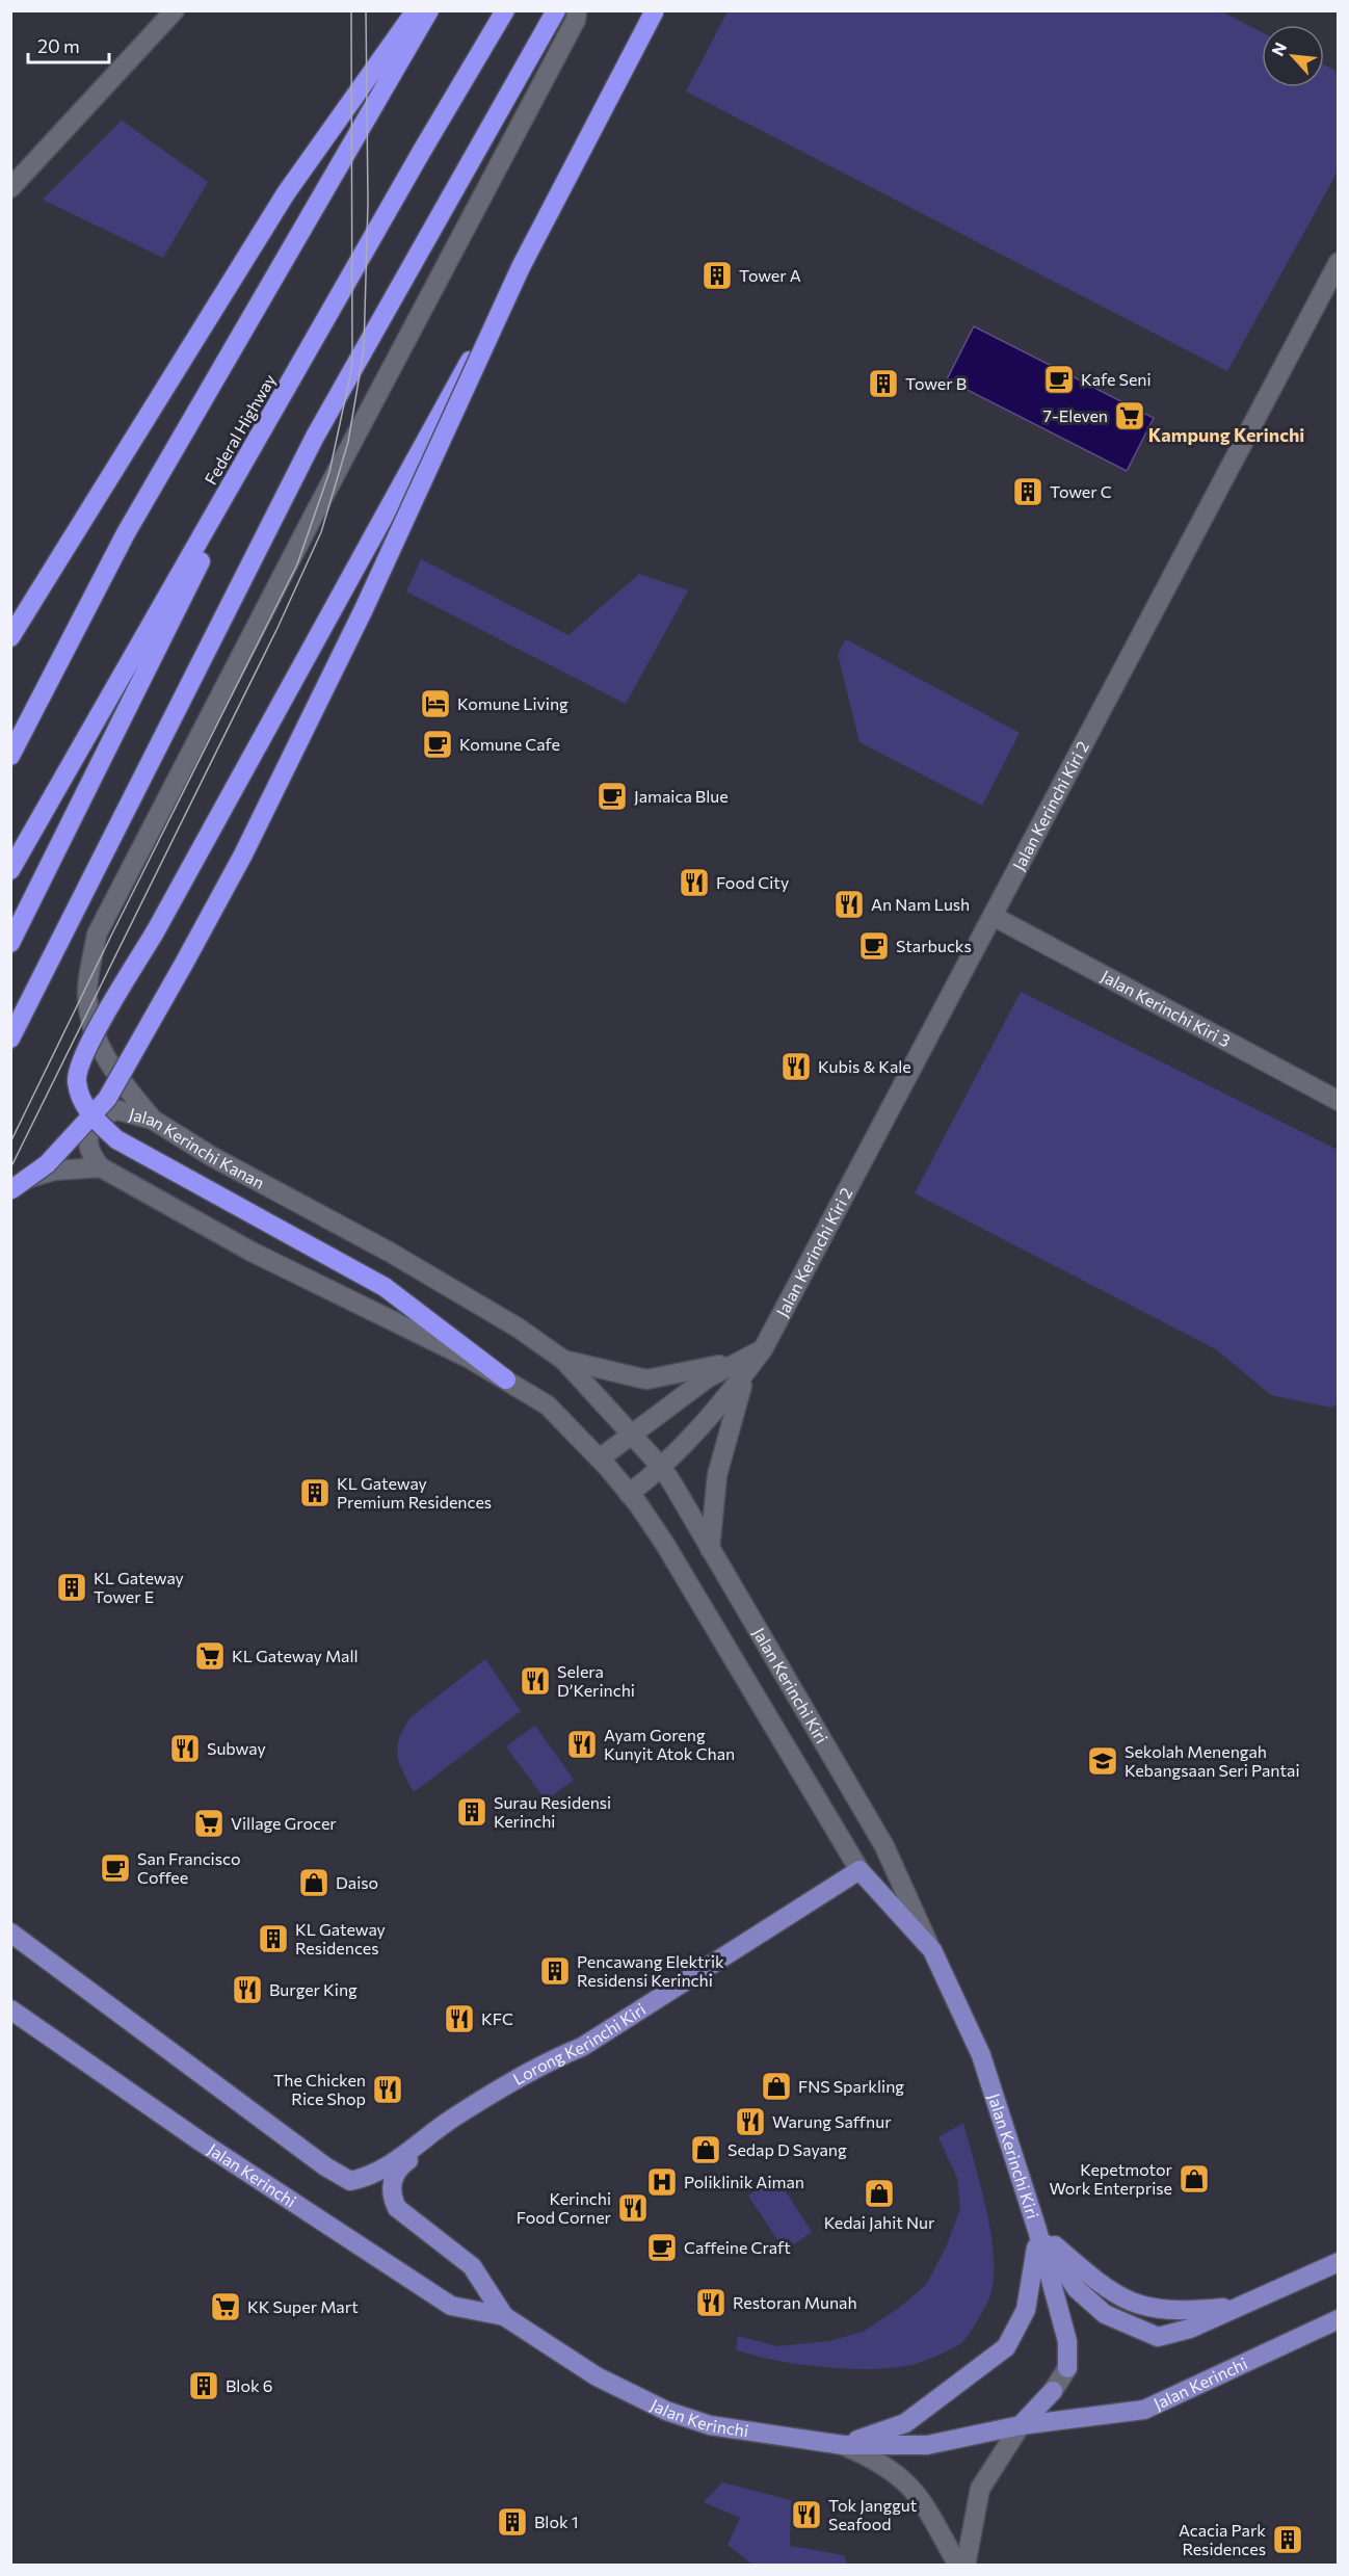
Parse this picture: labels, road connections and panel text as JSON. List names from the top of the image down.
{
  "streets": {
    "highway": ["Federal Highway"],
    "main road": ["Jalan Kerinchi Kiri", "Lorong Kerinchi Kiri", "Jalan Kerinchi"],
    "street": ["Jalan Kerinchi Kiri 2", "Jalan Kerinchi Kiri 3", "Jalan Kerinchi Kanan"]
  },
  "crossings": [
    ["Jalan Kerinchi Kiri 2", "Jalan Kerinchi Kiri 3"],
    ["Jalan Kerinchi Kanan", "Jalan Kerinchi Kiri"],
    ["Jalan Kerinchi Kiri", "Lorong Kerinchi Kiri"],
    ["Jalan Kerinchi Kiri", "Jalan Kerinchi"],
    ["Lorong Kerinchi Kiri", "Jalan Kerinchi"]
  ],
  "districts": ["Kampung Kerinchi"],
  "places": {
    "building": [
      "Tower A",
      "Tower B",
      "Tower C",
      "KL Gateway Premium Residences",
      "KL Gateway Tower E",
      "Surau Residensi Kerinchi",
      "KL Gateway Residences",
      "Pencawang Elektrik Residensi Kerinchi",
      "Blok 6",
      "Blok 1",
      "Acacia Park Residences"
    ],
    "cafe": [
      "Kafe Seni",
      "Komune Cafe",
      "Jamaica Blue",
      "Starbucks",
      "San Francisco Coffee",
      "Caffeine Craft"
    ],
    "supermarket": [
      "7-Eleven",
      "KL Gateway Mall",
      "Village Grocer",
      "KK Super Mart"
    ],
    "hotel": ["Komune Living"],
    "restaurant": [
      "Food City",
      "An Nam Lush",
      "Kubis & Kale",
      "Selera D’Kerinchi",
      "Ayam Goreng Kunyit Atok Chan",
      "Subway",
      "Burger King",
      "KFC",
      "The Chicken Rice Shop",
      "Warung Saffnur",
      "Kerinchi Food Corner",
      "Restoran Munah",
      "Tok Janggut Seafood"
    ],
    "school or university": ["Sekolah Menengah Kebangsaan Seri Pantai"],
    "shop": [
      "Daiso",
      "FNS Sparkling",
      "Sedap D Sayang",
      "Kepetmotor Work Enterprise",
      "Kedai Jahit Nur"
    ],
    "hospital": ["Poliklinik Aiman"]
  },
  "scale_bar": "20 m",
  "north": "top left"
}
